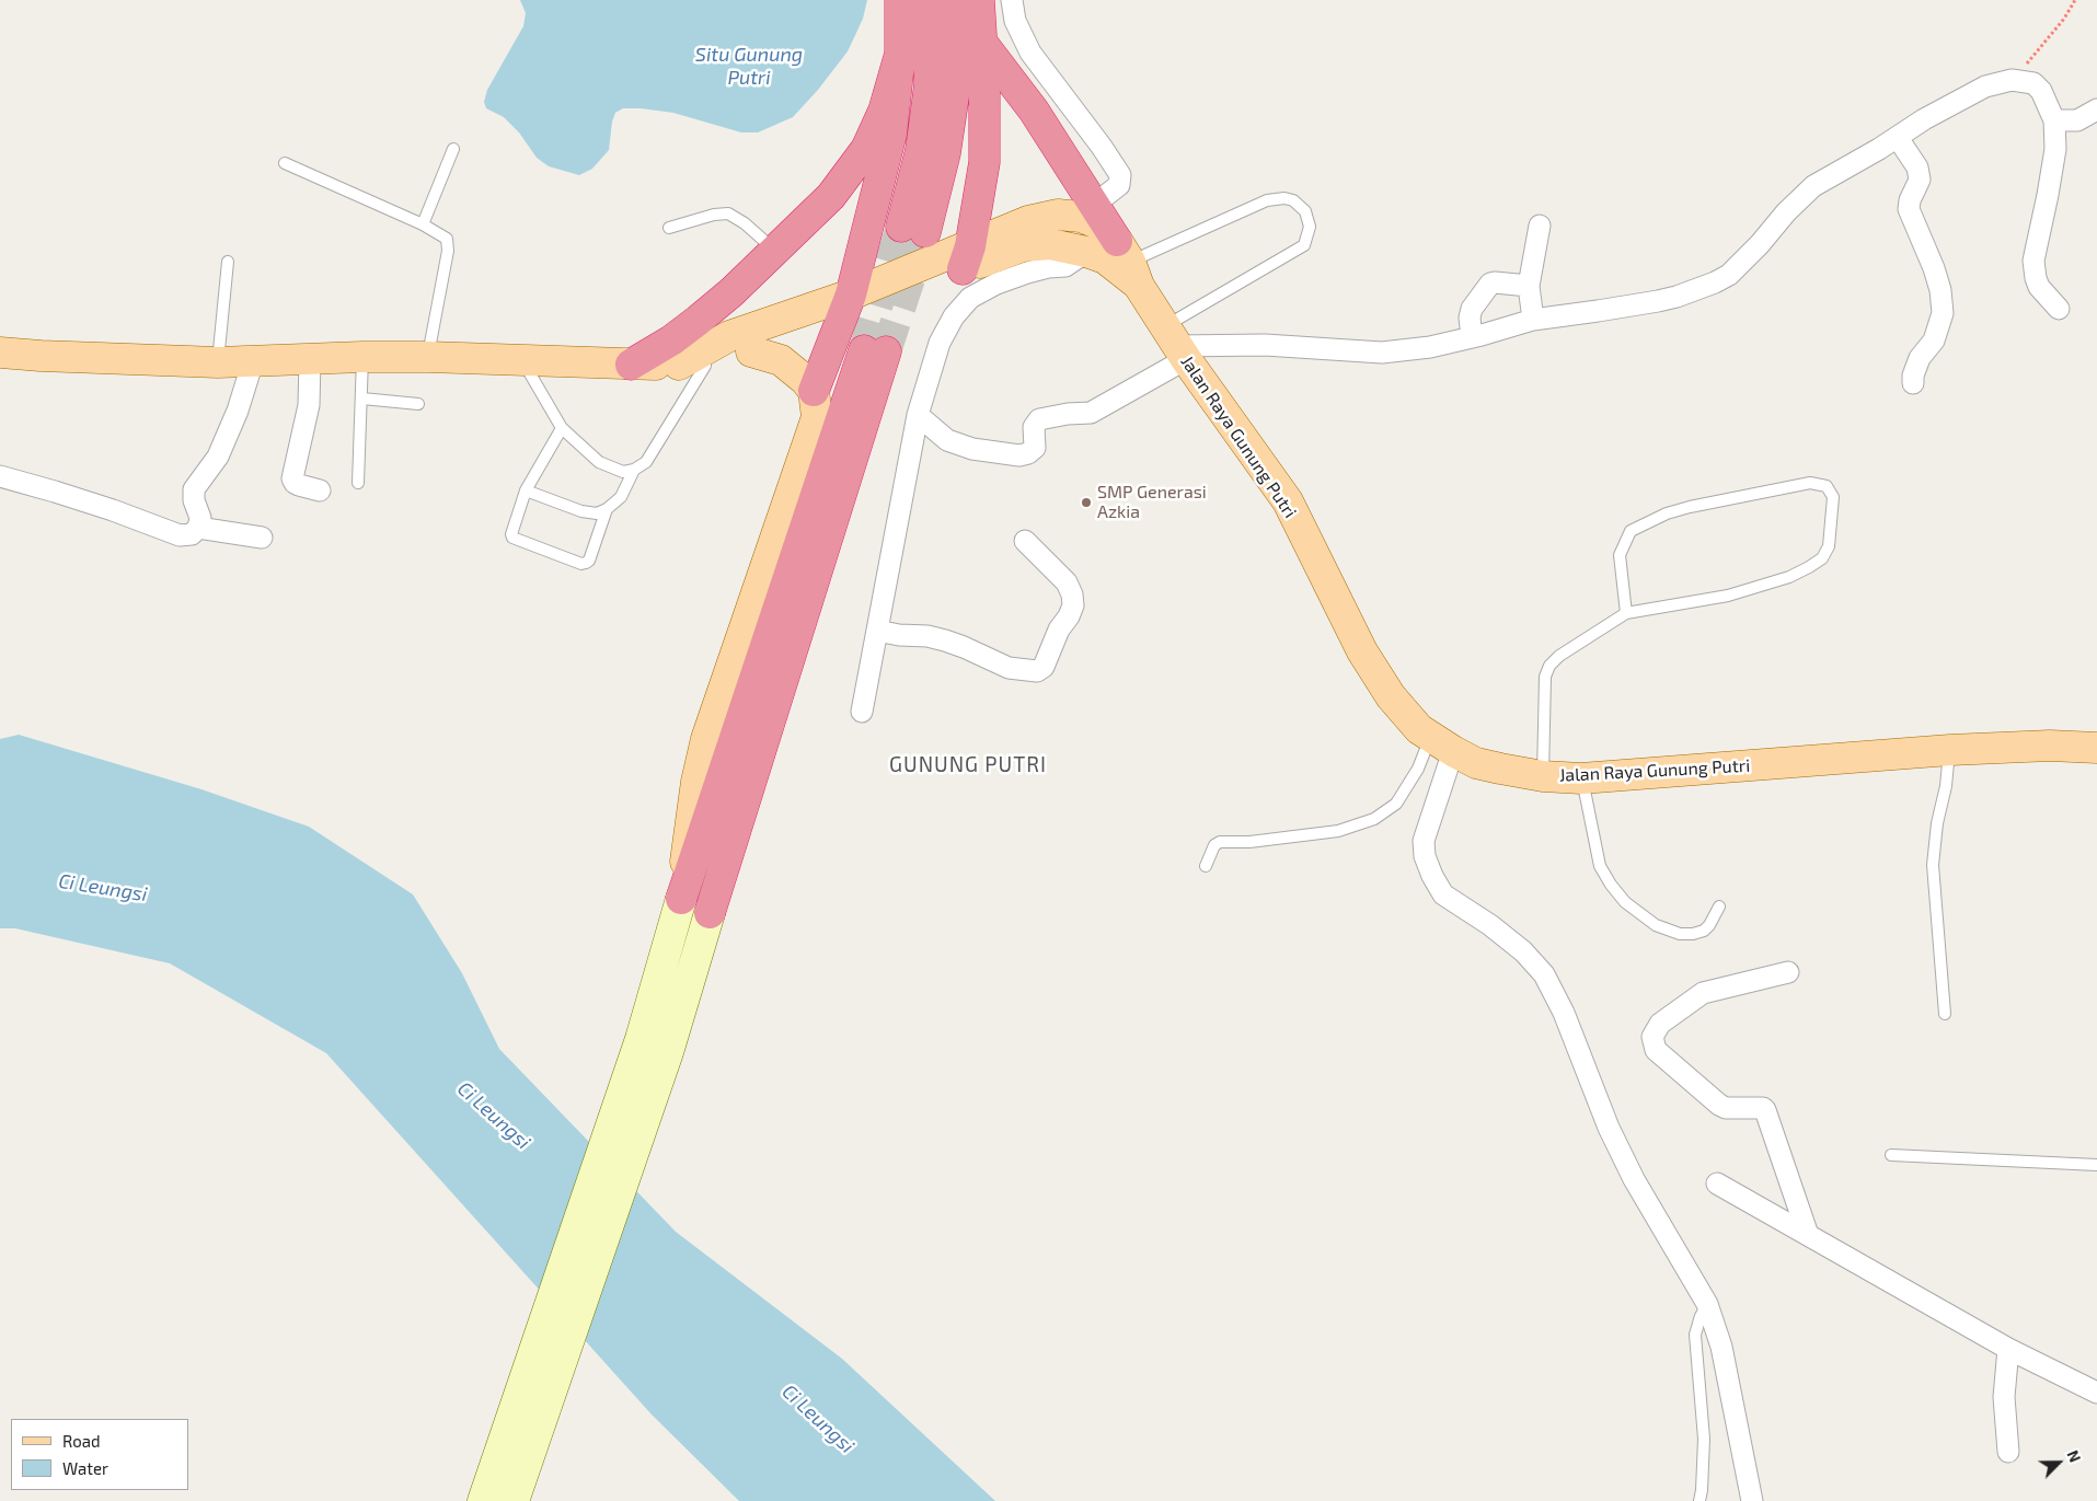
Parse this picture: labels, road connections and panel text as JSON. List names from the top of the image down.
{
  "streets": {
    "main road": ["Jalan Raya Gunung Putri"]
  },
  "districts": ["GUNUNG PUTRI"],
  "water": ["Situ Gunung Putri", "Ci Leungsi"],
  "places": ["SMP Generasi Azkia"],
  "legend": ["Road", "Water"],
  "north": "top right"
}
